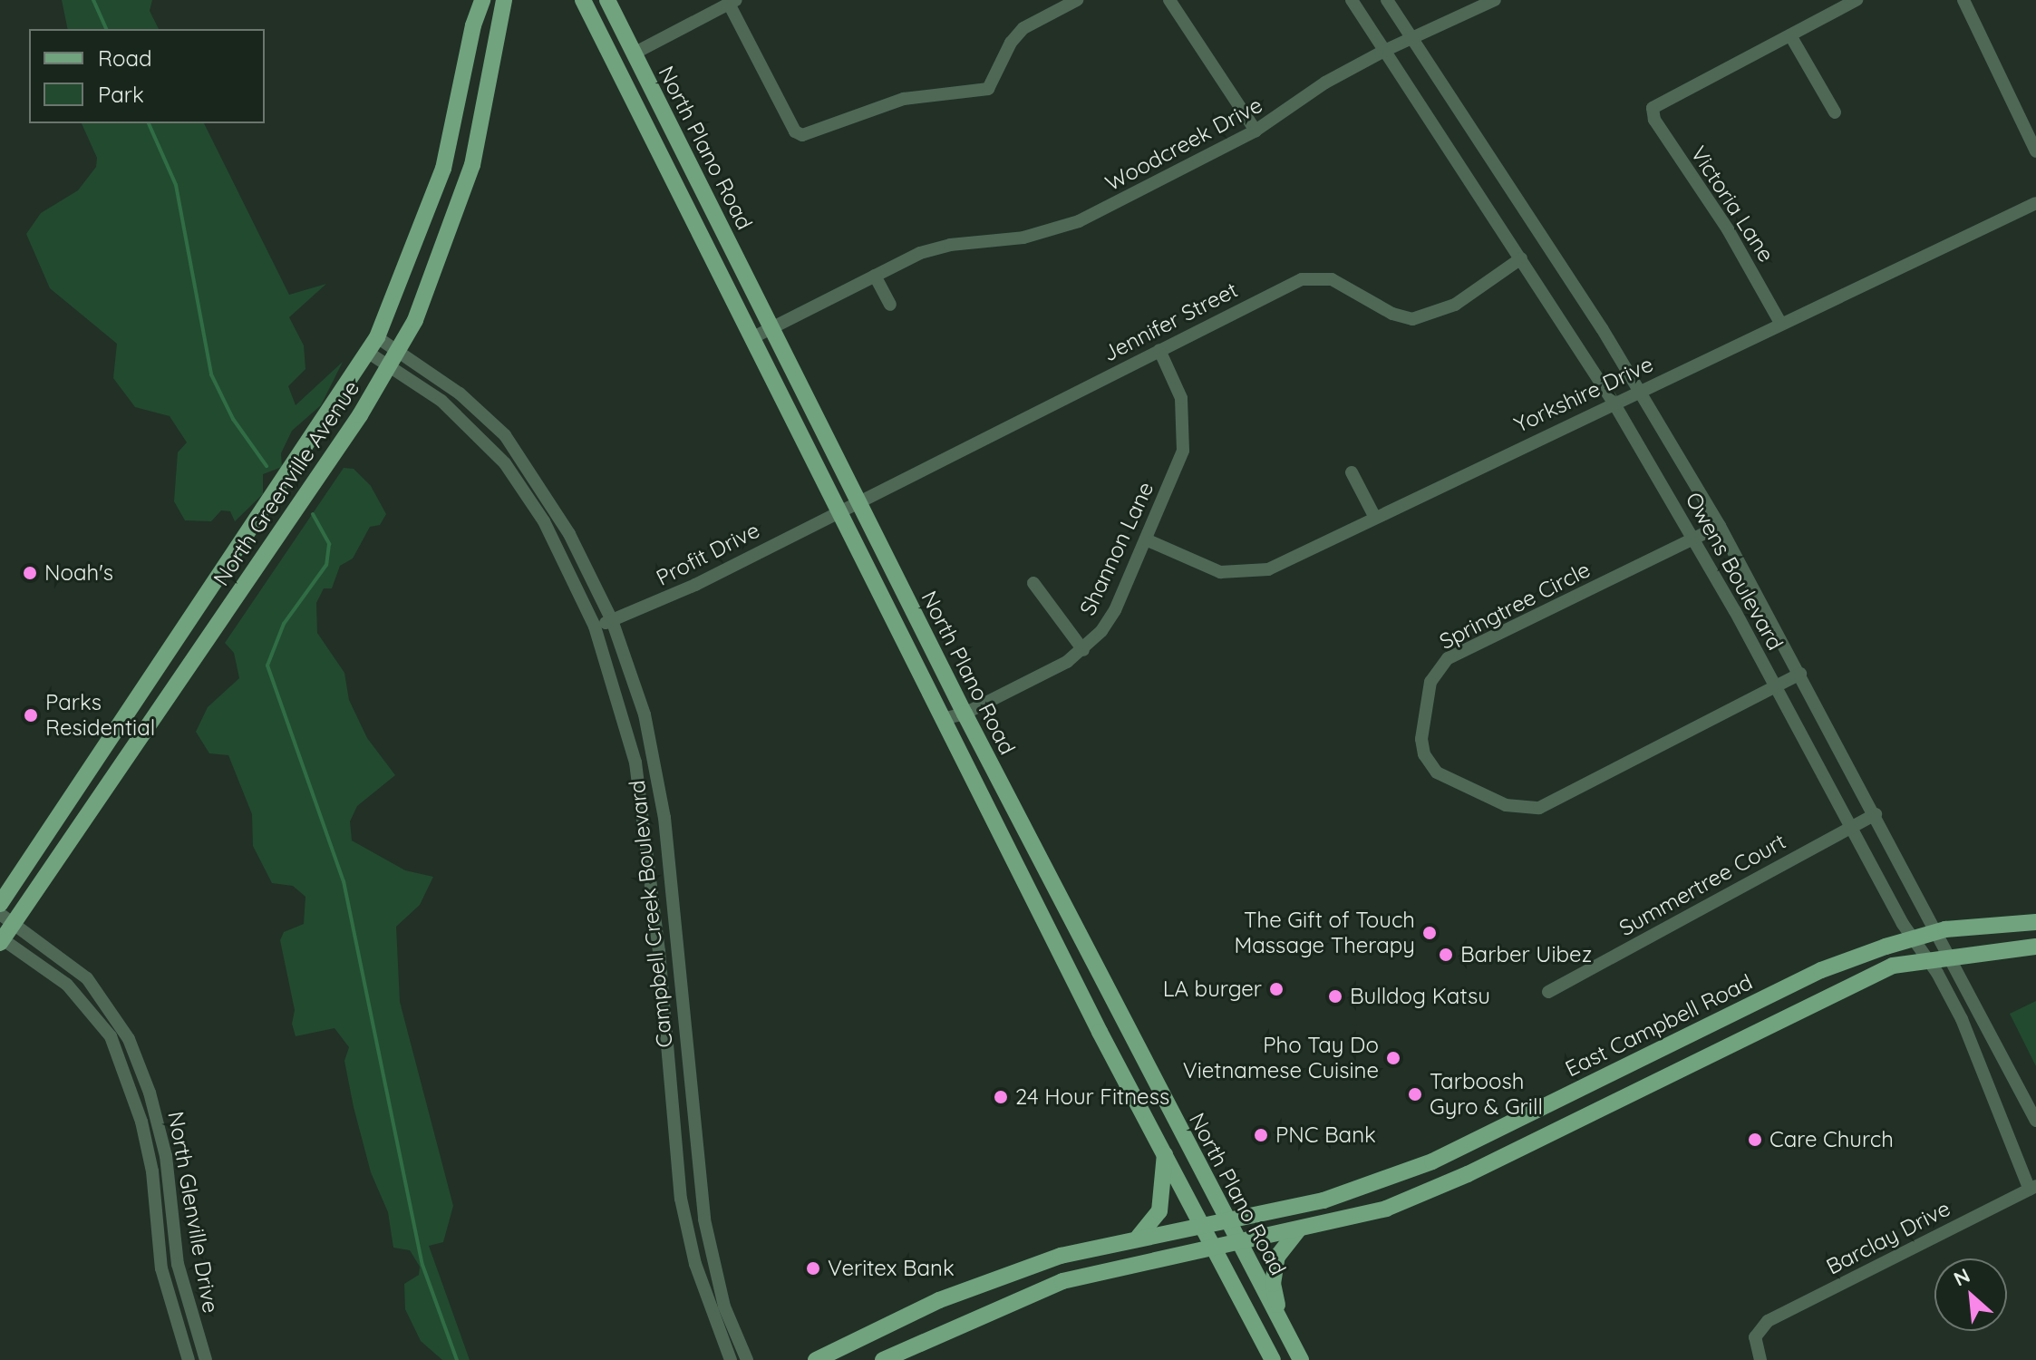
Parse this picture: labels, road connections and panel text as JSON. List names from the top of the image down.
{
  "streets": {
    "main road": ["North Plano Road", "North Greenville Avenue", "East Campbell Road"],
    "street": [
      "Woodcreek Drive",
      "Victoria Lane",
      "Jennifer Street",
      "Yorkshire Drive",
      "Shannon Lane",
      "Profit Drive",
      "Owens Boulevard",
      "Springtree Circle",
      "Summertree Court",
      "Campbell Creek Boulevard",
      "North Glenville Drive",
      "Barclay Drive"
    ]
  },
  "crossings": [
    ["Woodcreek Drive", "North Plano Road"],
    ["Woodcreek Drive", "Owens Boulevard"],
    ["North Plano Road", "Jennifer Street"],
    ["North Plano Road", "Shannon Lane"],
    ["North Plano Road", "Profit Drive"],
    ["North Plano Road", "East Campbell Road"],
    ["Victoria Lane", "Yorkshire Drive"],
    ["Jennifer Street", "Shannon Lane"],
    ["Jennifer Street", "Profit Drive"],
    ["Jennifer Street", "Owens Boulevard"],
    ["Yorkshire Drive", "Shannon Lane"],
    ["Yorkshire Drive", "Owens Boulevard"],
    ["North Greenville Avenue", "Campbell Creek Boulevard"],
    ["North Greenville Avenue", "North Glenville Drive"],
    ["Profit Drive", "Campbell Creek Boulevard"],
    ["Owens Boulevard", "Springtree Circle"],
    ["Owens Boulevard", "Summertree Court"],
    ["Owens Boulevard", "East Campbell Road"],
    ["Owens Boulevard", "Barclay Drive"]
  ],
  "places": [
    "Noah's",
    "Parks Residential",
    "The Gift of Touch Massage Therapy",
    "Barber Uibez",
    "LA burger",
    "Bulldog Katsu",
    "Pho Tay Do Vietnamese Cuisine",
    "Tarboosh Gyro & Grill",
    "24 Hour Fitness",
    "PNC Bank",
    "Care Church",
    "Veritex Bank"
  ],
  "legend": ["Road", "Park"],
  "north": "top left"
}
